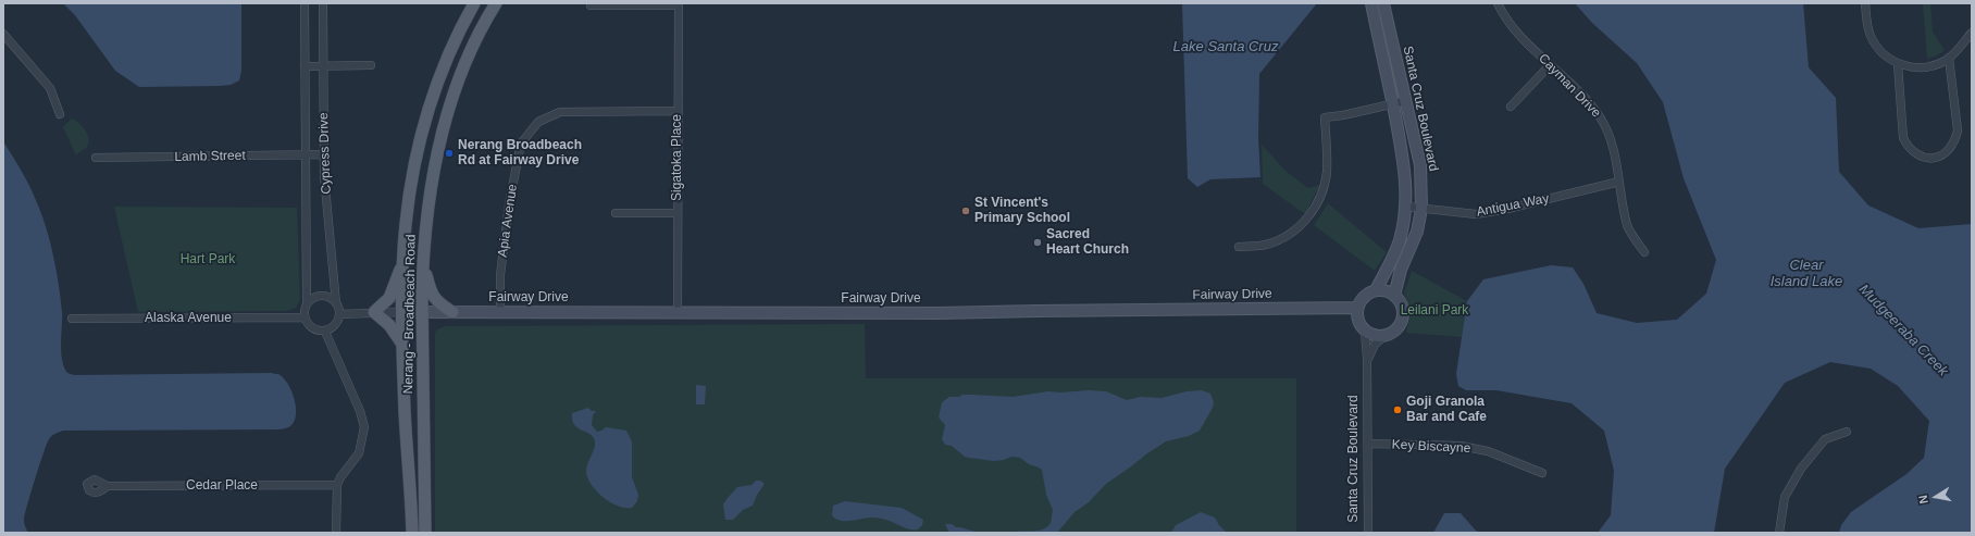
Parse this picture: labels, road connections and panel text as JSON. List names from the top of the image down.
{
  "streets": {
    "main road": ["Nerang - Broadbeach Road"],
    "street": [
      "Cayman Drive",
      "Santa Cruz Boulevard",
      "Cypress Drive",
      "Lamb Street",
      "Sigatoka Place",
      "Antigua Way",
      "Apia Avenue",
      "Fairway Drive",
      "Alaska Avenue",
      "Key Biscayne",
      "Cedar Place"
    ]
  },
  "crossings": [
    ["Cayman Drive", "Antigua Way"],
    ["Santa Cruz Boulevard", "Antigua Way"],
    ["Santa Cruz Boulevard", "Fairway Drive"],
    ["Santa Cruz Boulevard", "Key Biscayne"],
    ["Cypress Drive", "Lamb Street"],
    ["Cypress Drive", "Alaska Avenue"],
    ["Sigatoka Place", "Apia Avenue"],
    ["Sigatoka Place", "Fairway Drive"],
    ["Apia Avenue", "Fairway Drive"],
    ["Fairway Drive", "Nerang - Broadbeach Road"]
  ],
  "water": ["Lake Santa Cruz", "Clear Island Lake", "Mudgeeraba Creek"],
  "parks": ["Hart Park", "Leilani Park"],
  "places": [
    "Nerang Broadbeach Rd at Fairway Drive",
    "St Vincent's Primary School",
    "Sacred Heart Church",
    "Goji Granola Bar and Cafe"
  ],
  "north": "left"
}
